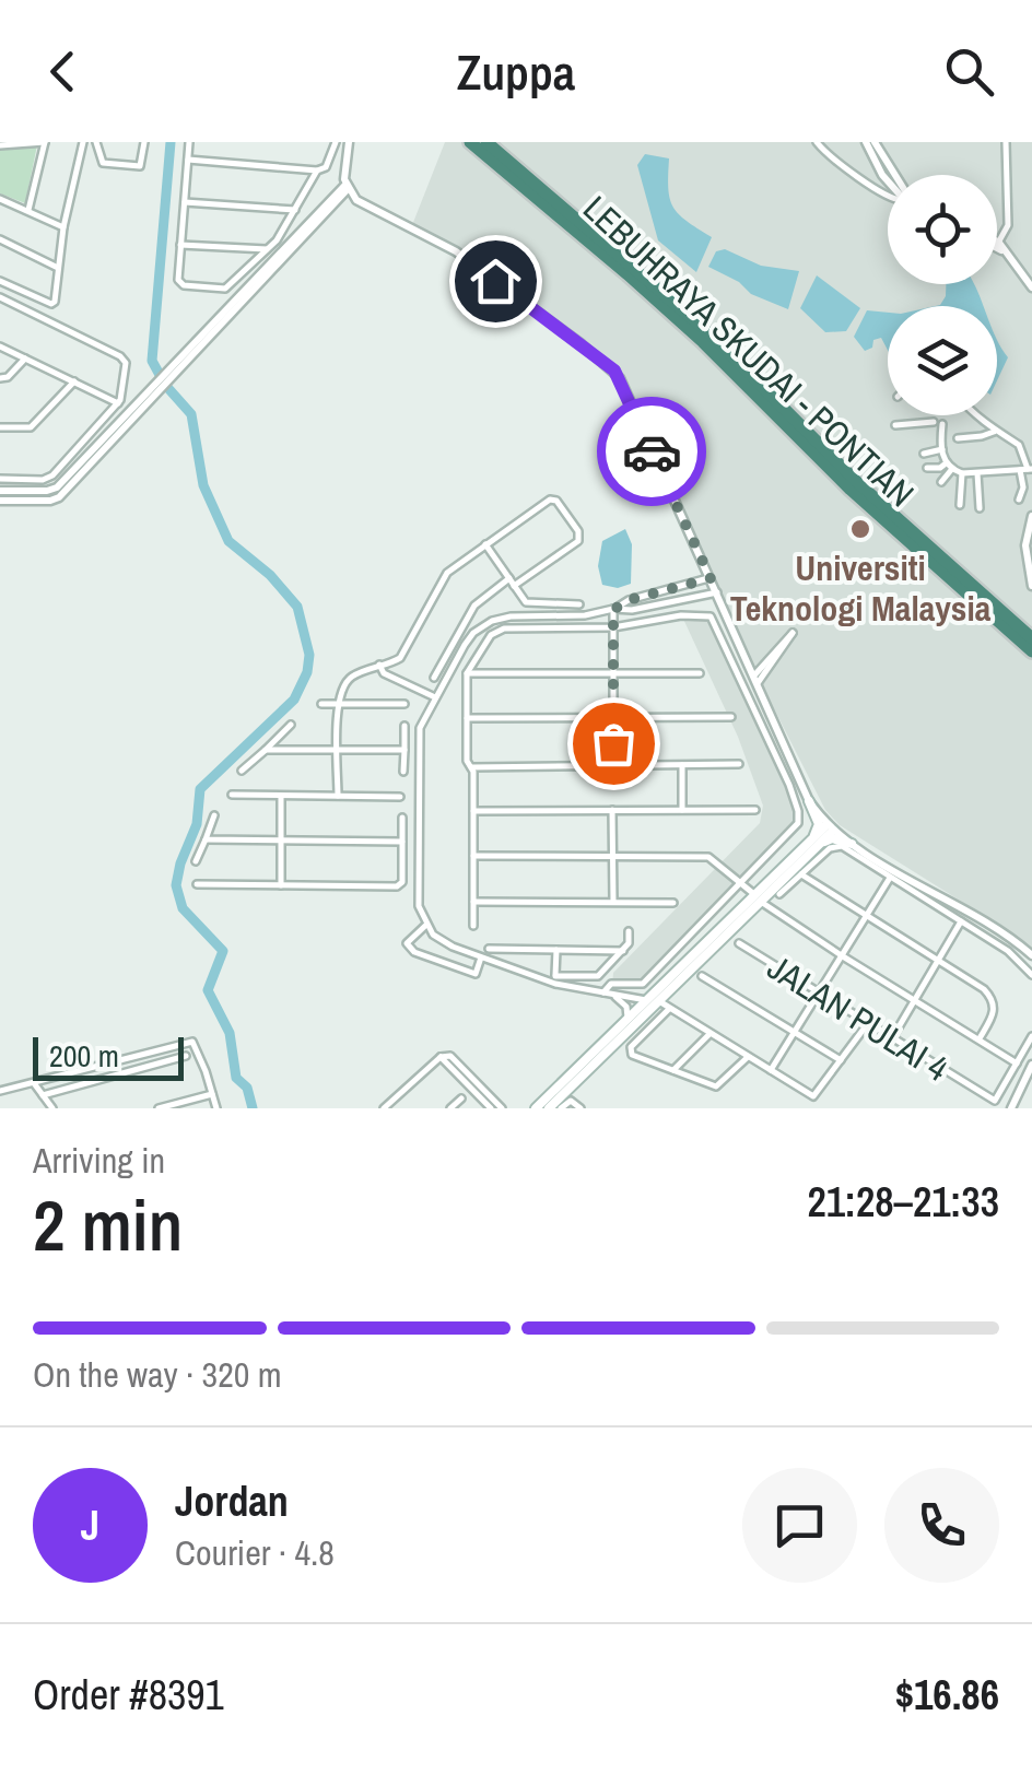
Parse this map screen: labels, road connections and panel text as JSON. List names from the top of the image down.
{
  "streets": {
    "highway": ["LEBUHRAYA SKUDAI - PONTIAN"],
    "street": ["JALAN PULAI 4"]
  },
  "places": ["Universiti Teknologi Malaysia"],
  "scale_bar": "200 m",
  "page": {
    "header": "Zuppa",
    "scale": "200 m",
    "heading": ["2 min", "Arriving in", "21:28–21:33"],
    "panel": [
      "Jordan",
      "Courier · 4.8",
      "Order #8391",
      "$16.86"
    ],
    "bar": "On the way · 320 m",
    "round": "J"
  }
}
